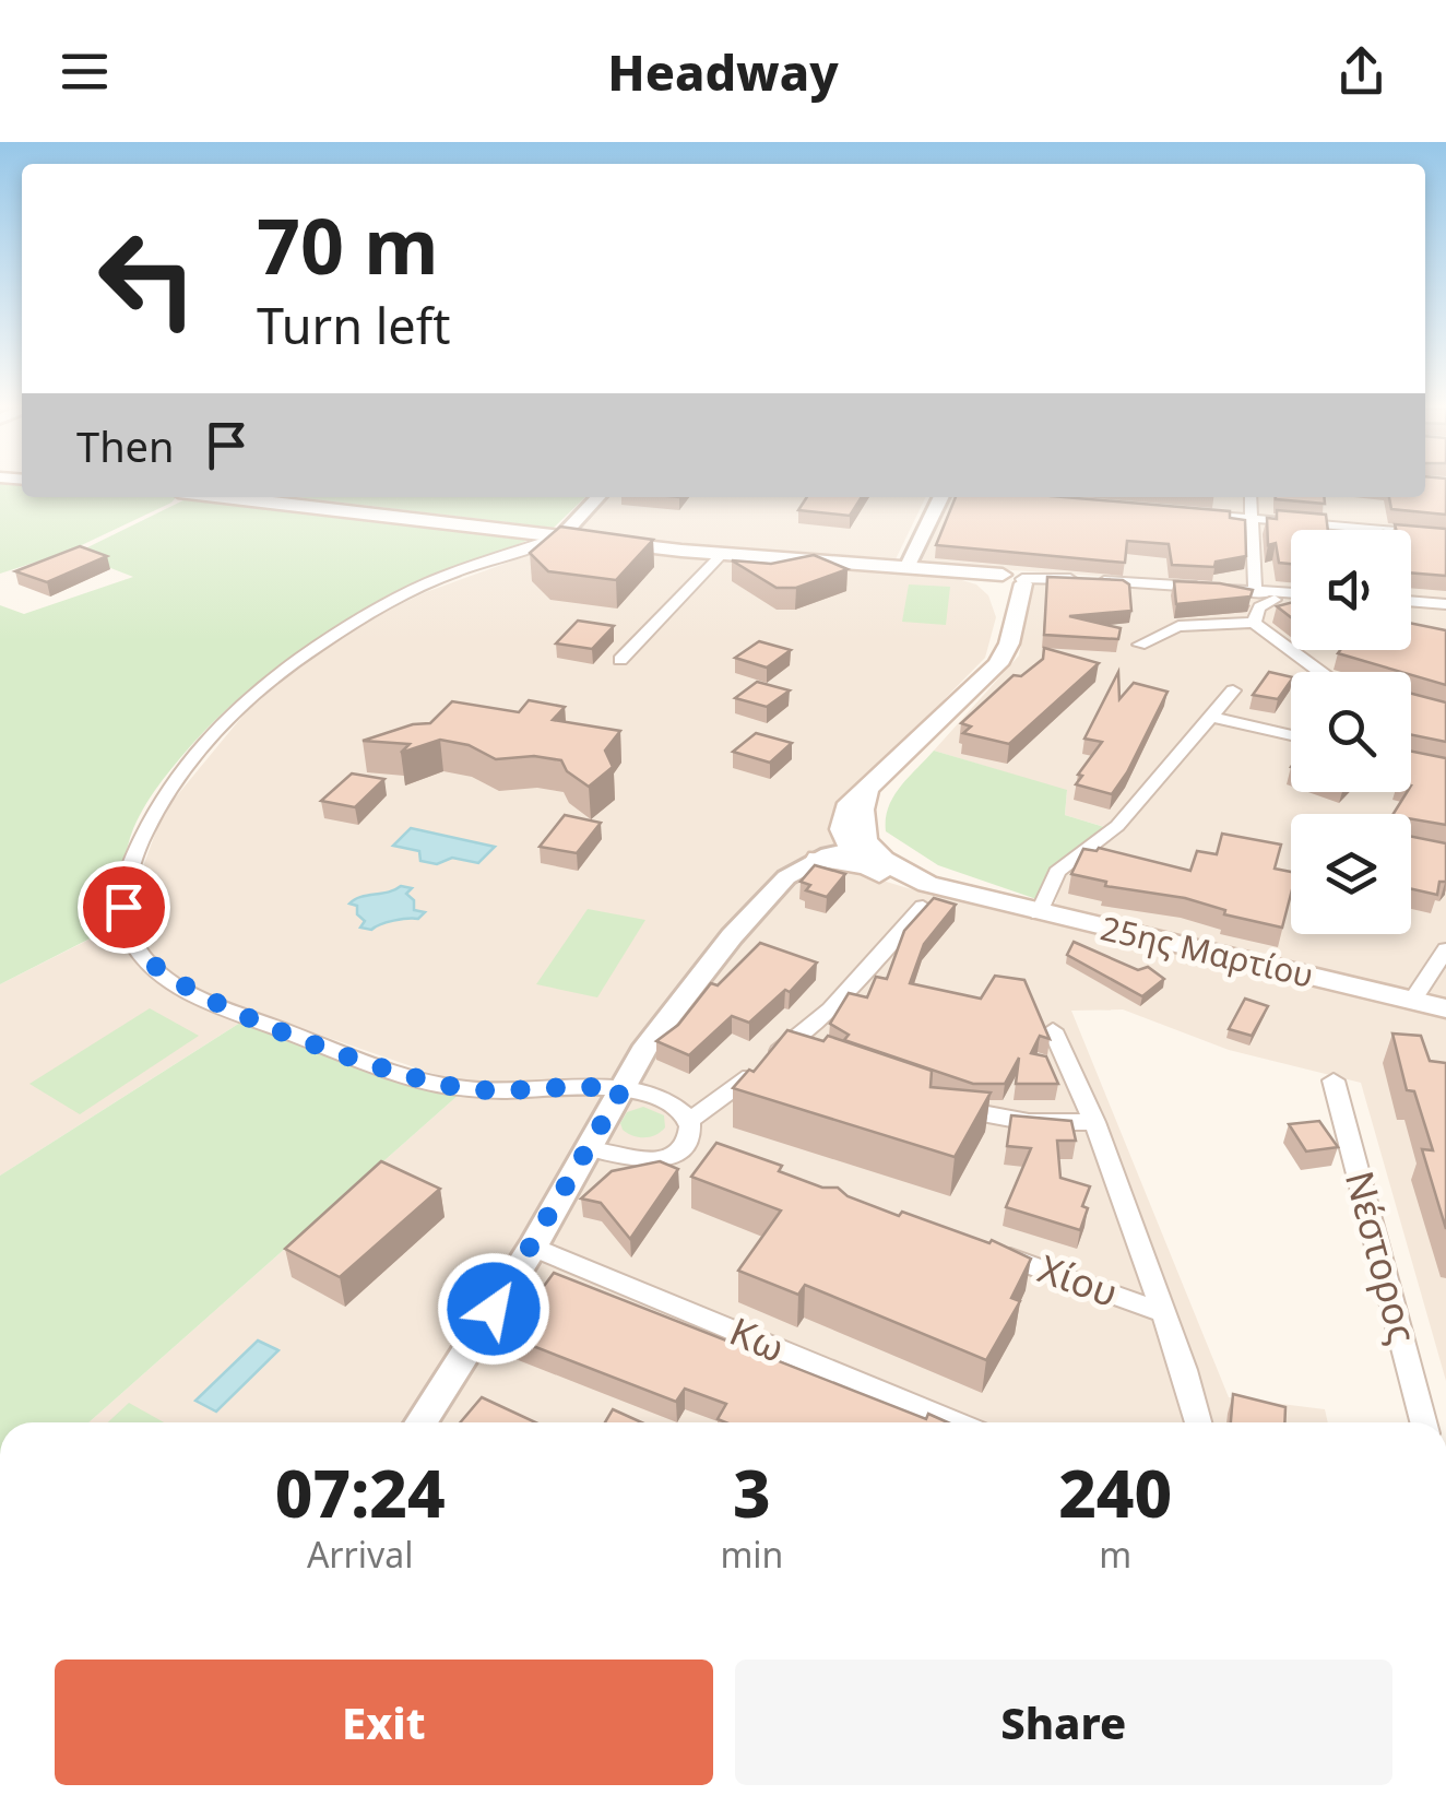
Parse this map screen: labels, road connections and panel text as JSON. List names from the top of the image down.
{
  "streets": {
    "main road": ["25ης Μαρτίου"],
    "street": ["Νέστορος", "Χίου", "Κω"]
  },
  "page": {
    "header": "Headway",
    "turn": ["70 m", "Turn left"],
    "then": "Then",
    "eta": [
      "07:24",
      "Arrival",
      "3",
      "min",
      "240",
      "m"
    ],
    "buttons": ["Exit", "Share"]
  }
}
